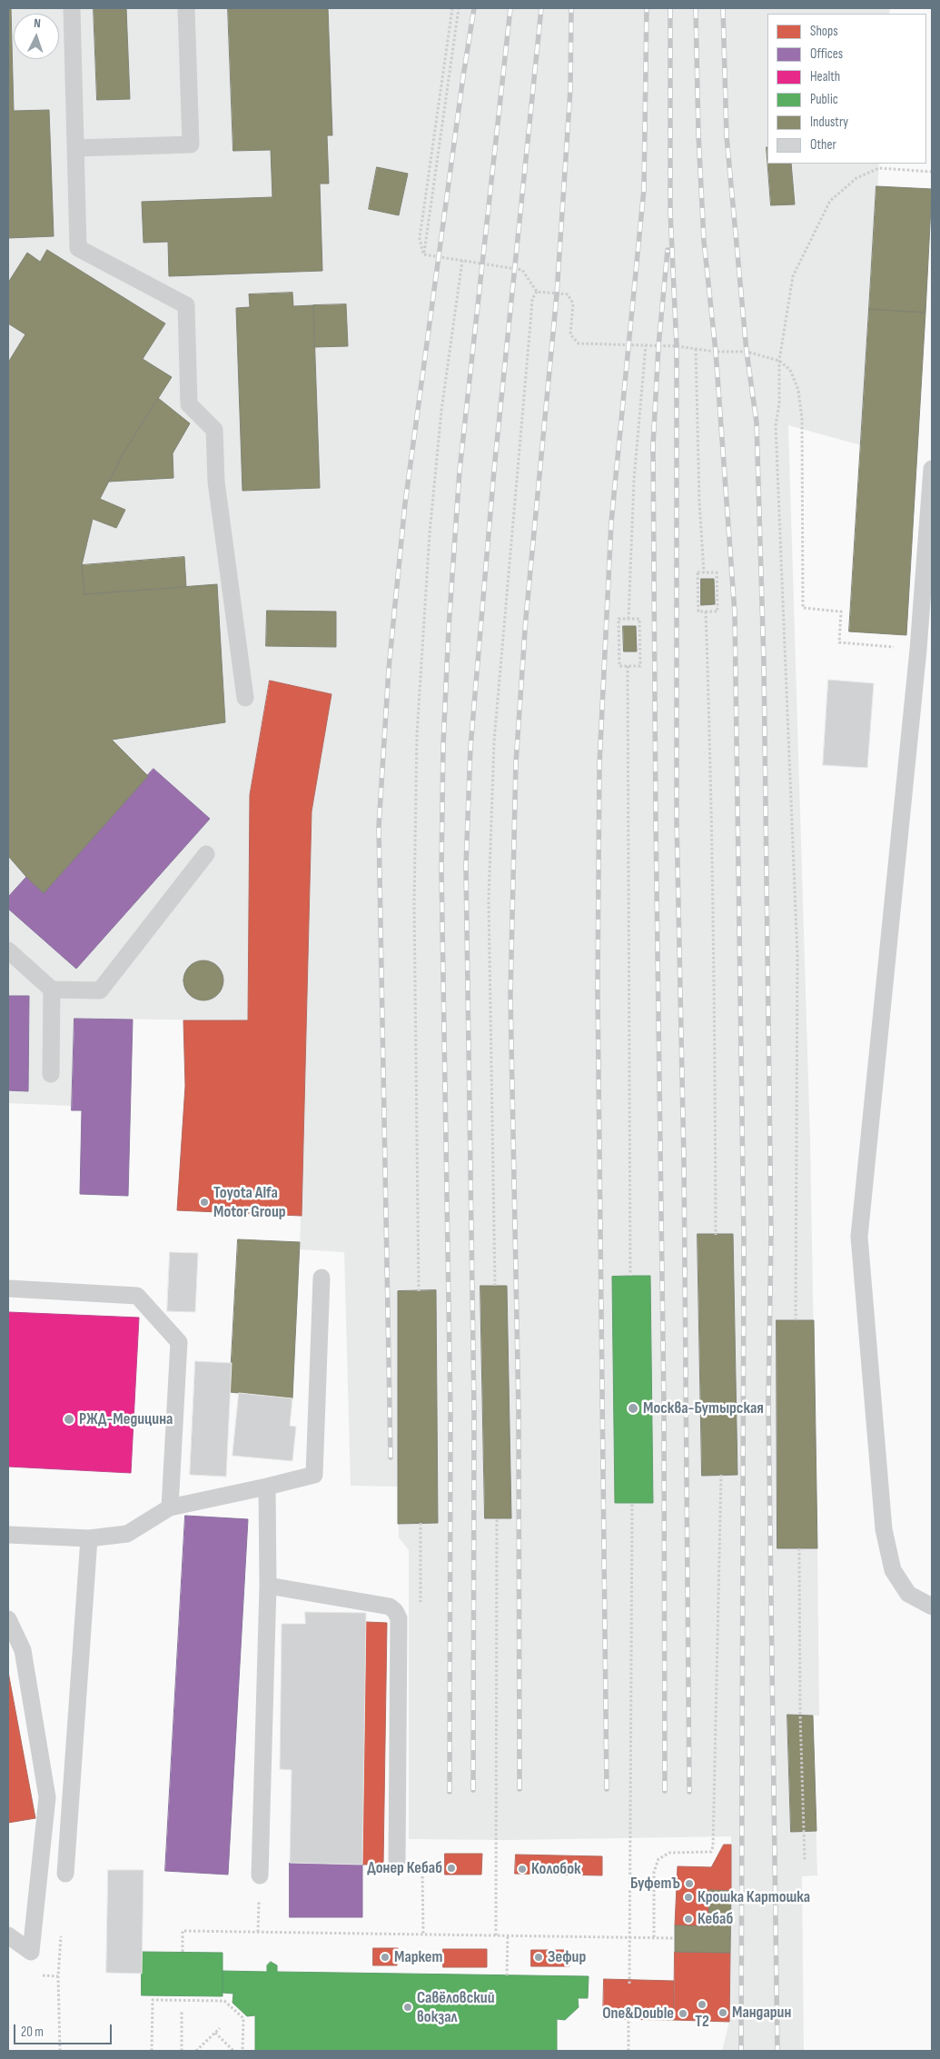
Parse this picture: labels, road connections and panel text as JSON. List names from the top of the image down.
{
  "places": [
    "Toyota Alfa Motor Group",
    "Москва-Бутырская",
    "РЖД-Медицина",
    "Донер Кебаб",
    "Колобок",
    "БуфетЪ",
    "Крошка Картошка",
    "Кебаб",
    "Маркет",
    "Зефир",
    "T2",
    "Савёловский вокзал",
    "Мандарин",
    "One&Double"
  ],
  "legend": [
    "Shops",
    "Offices",
    "Health",
    "Public",
    "Industry",
    "Other"
  ],
  "scale_bar": "20 m",
  "north": "top"
}
